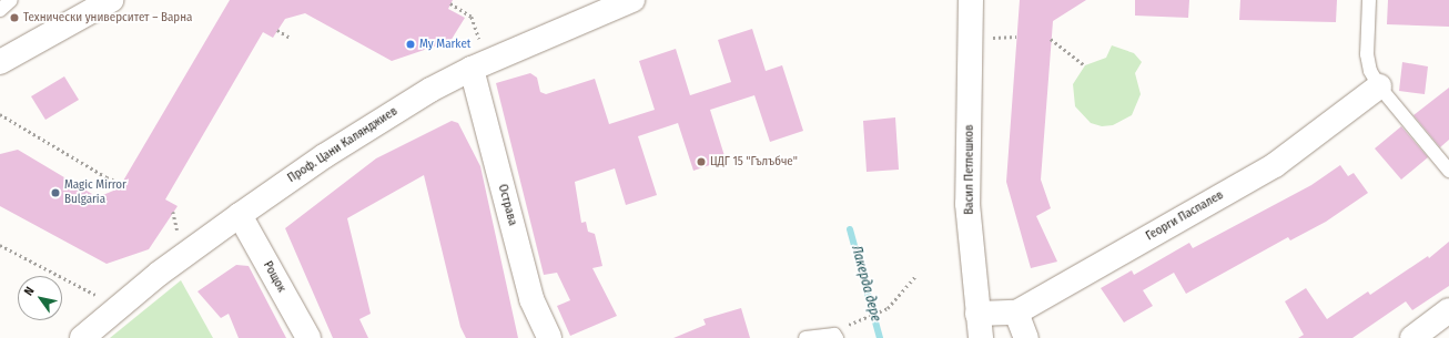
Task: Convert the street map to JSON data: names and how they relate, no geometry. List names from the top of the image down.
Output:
{
  "streets": {
    "street": [
      "Проф. Цани Калянджиев",
      "Васил Петлешков",
      "Острава",
      "Георги Паспалев",
      "Рощок"
    ]
  },
  "crossings": [
    ["Проф. Цани Калянджиев", "Острава"],
    ["Проф. Цани Калянджиев", "Рощок"],
    ["Васил Петлешков", "Георги Паспалев"]
  ],
  "water": ["Лакерда дере"],
  "places": [
    "Технически университет – Варна",
    "My Market",
    "ЦДГ 15 \"Гълъбче\"",
    "Magic Mirror Bulgaria"
  ],
  "north": "top left"
}
